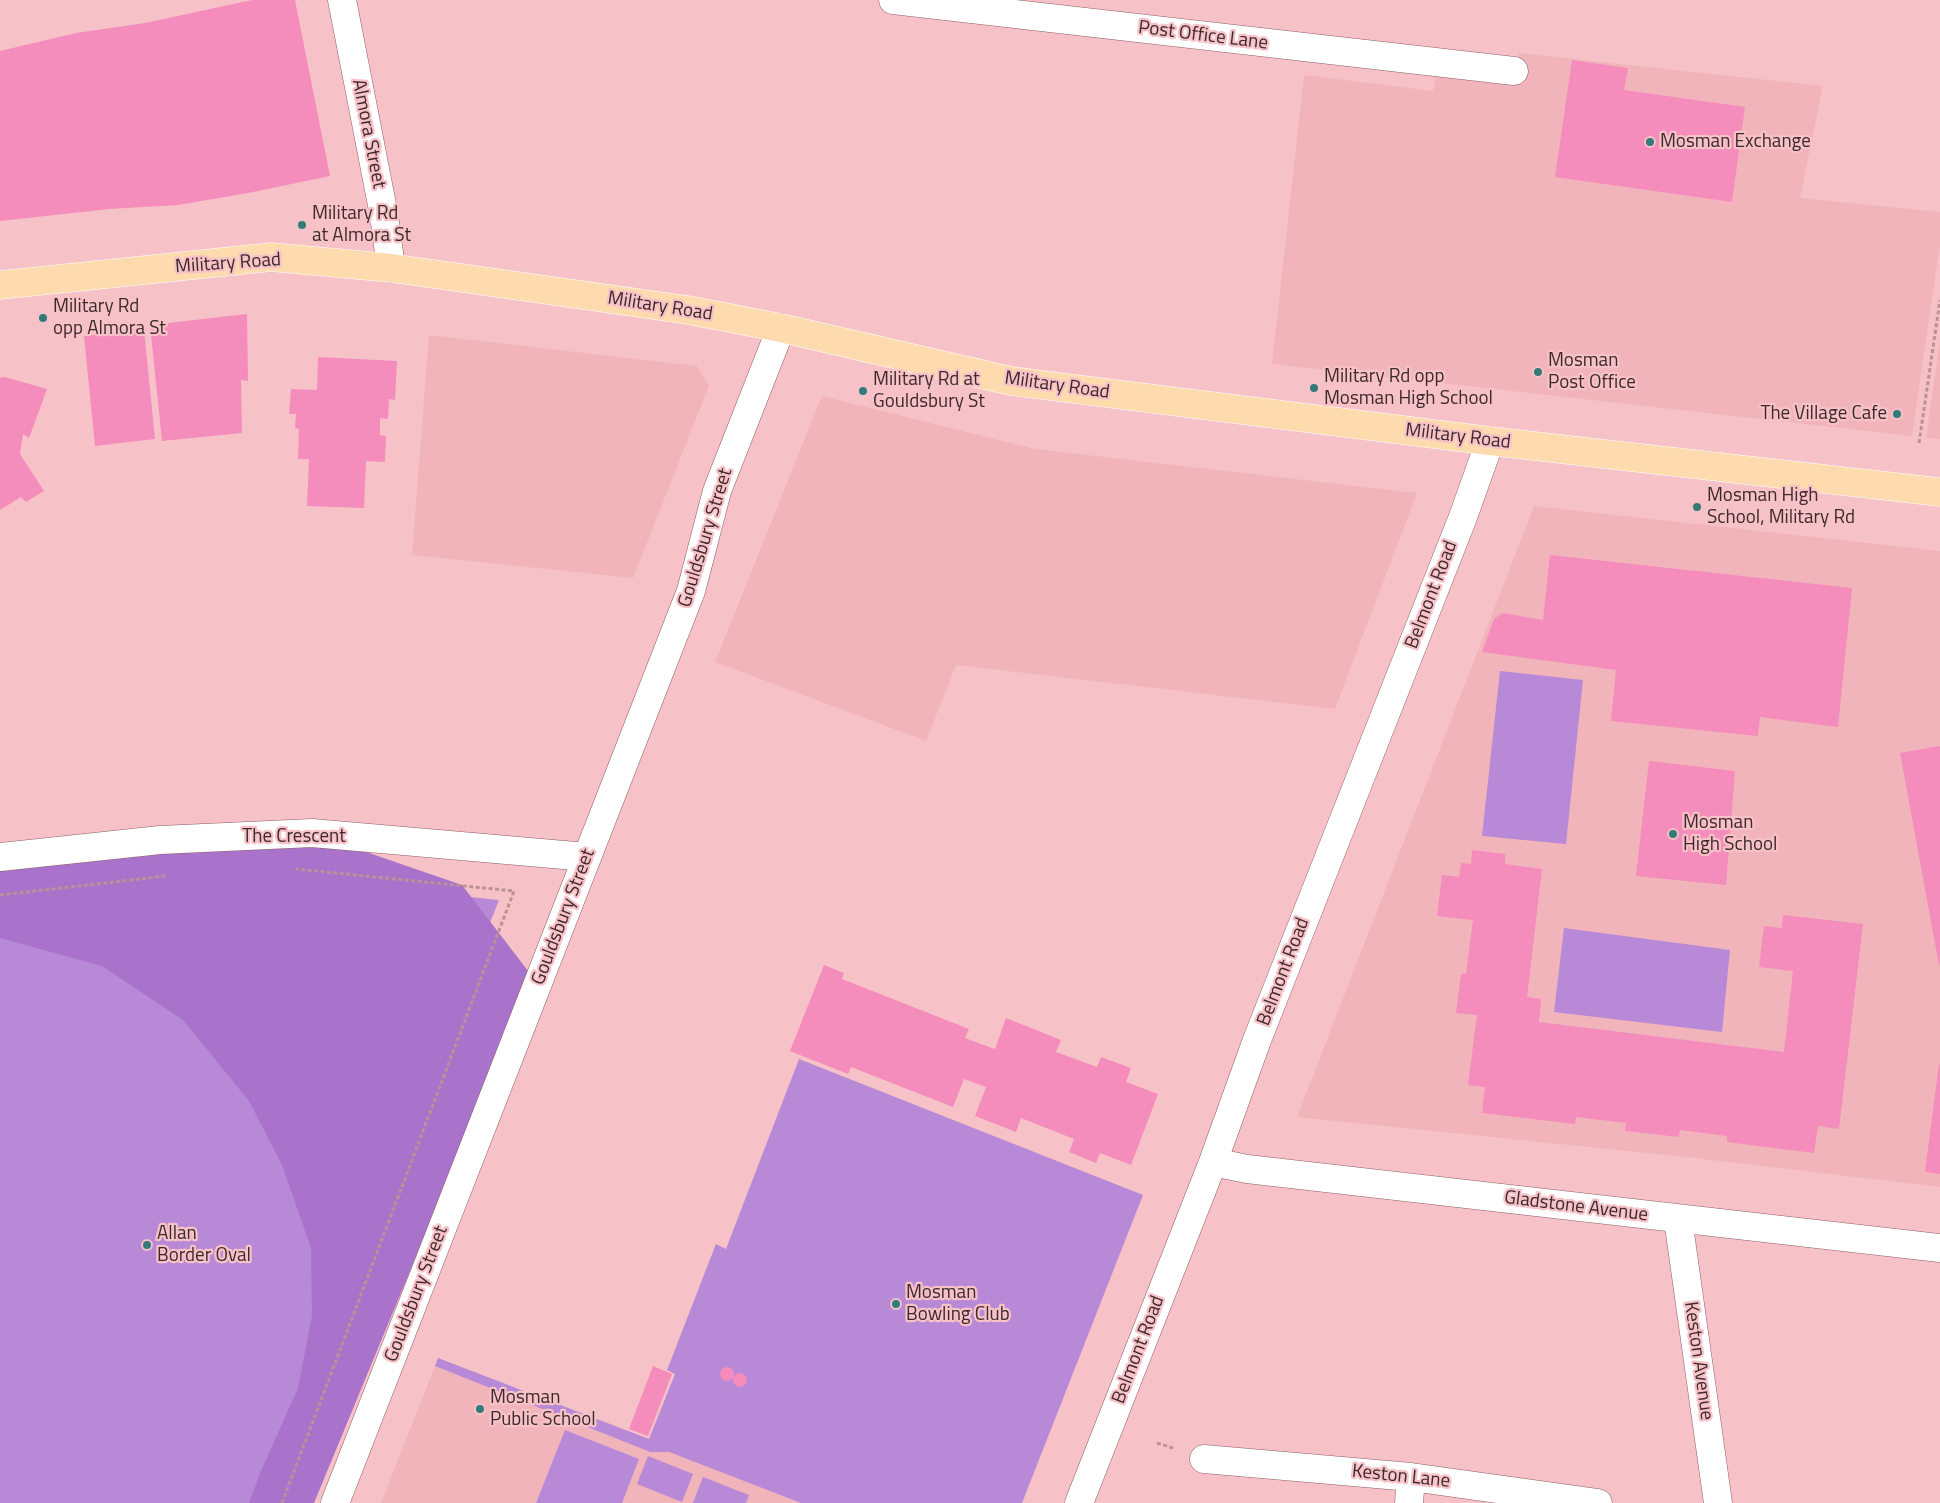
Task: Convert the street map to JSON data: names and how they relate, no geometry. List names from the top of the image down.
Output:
{
  "streets": {
    "main road": ["Military Road"],
    "street": [
      "Post Office Lane",
      "Almora Street",
      "Gouldsbury Street",
      "Belmont Road",
      "The Crescent",
      "Gladstone Avenue",
      "Keston Avenue",
      "Keston Lane"
    ]
  },
  "crossings": [
    ["Almora Street", "Military Road"],
    ["Military Road", "Gouldsbury Street"],
    ["Military Road", "Belmont Road"],
    ["Gouldsbury Street", "The Crescent"],
    ["Belmont Road", "Gladstone Avenue"],
    ["Gladstone Avenue", "Keston Avenue"]
  ],
  "places": [
    "Mosman Exchange",
    "Military Rd at Almora St",
    "Military Rd opp Almora St",
    "Mosman Post Office",
    "Military Rd opp Mosman High School",
    "Military Rd at Gouldsbury St",
    "The Village Cafe",
    "Mosman High School, Military Rd",
    "Mosman High School",
    "Allan Border Oval",
    "Mosman Bowling Club",
    "Mosman Public School"
  ]
}
